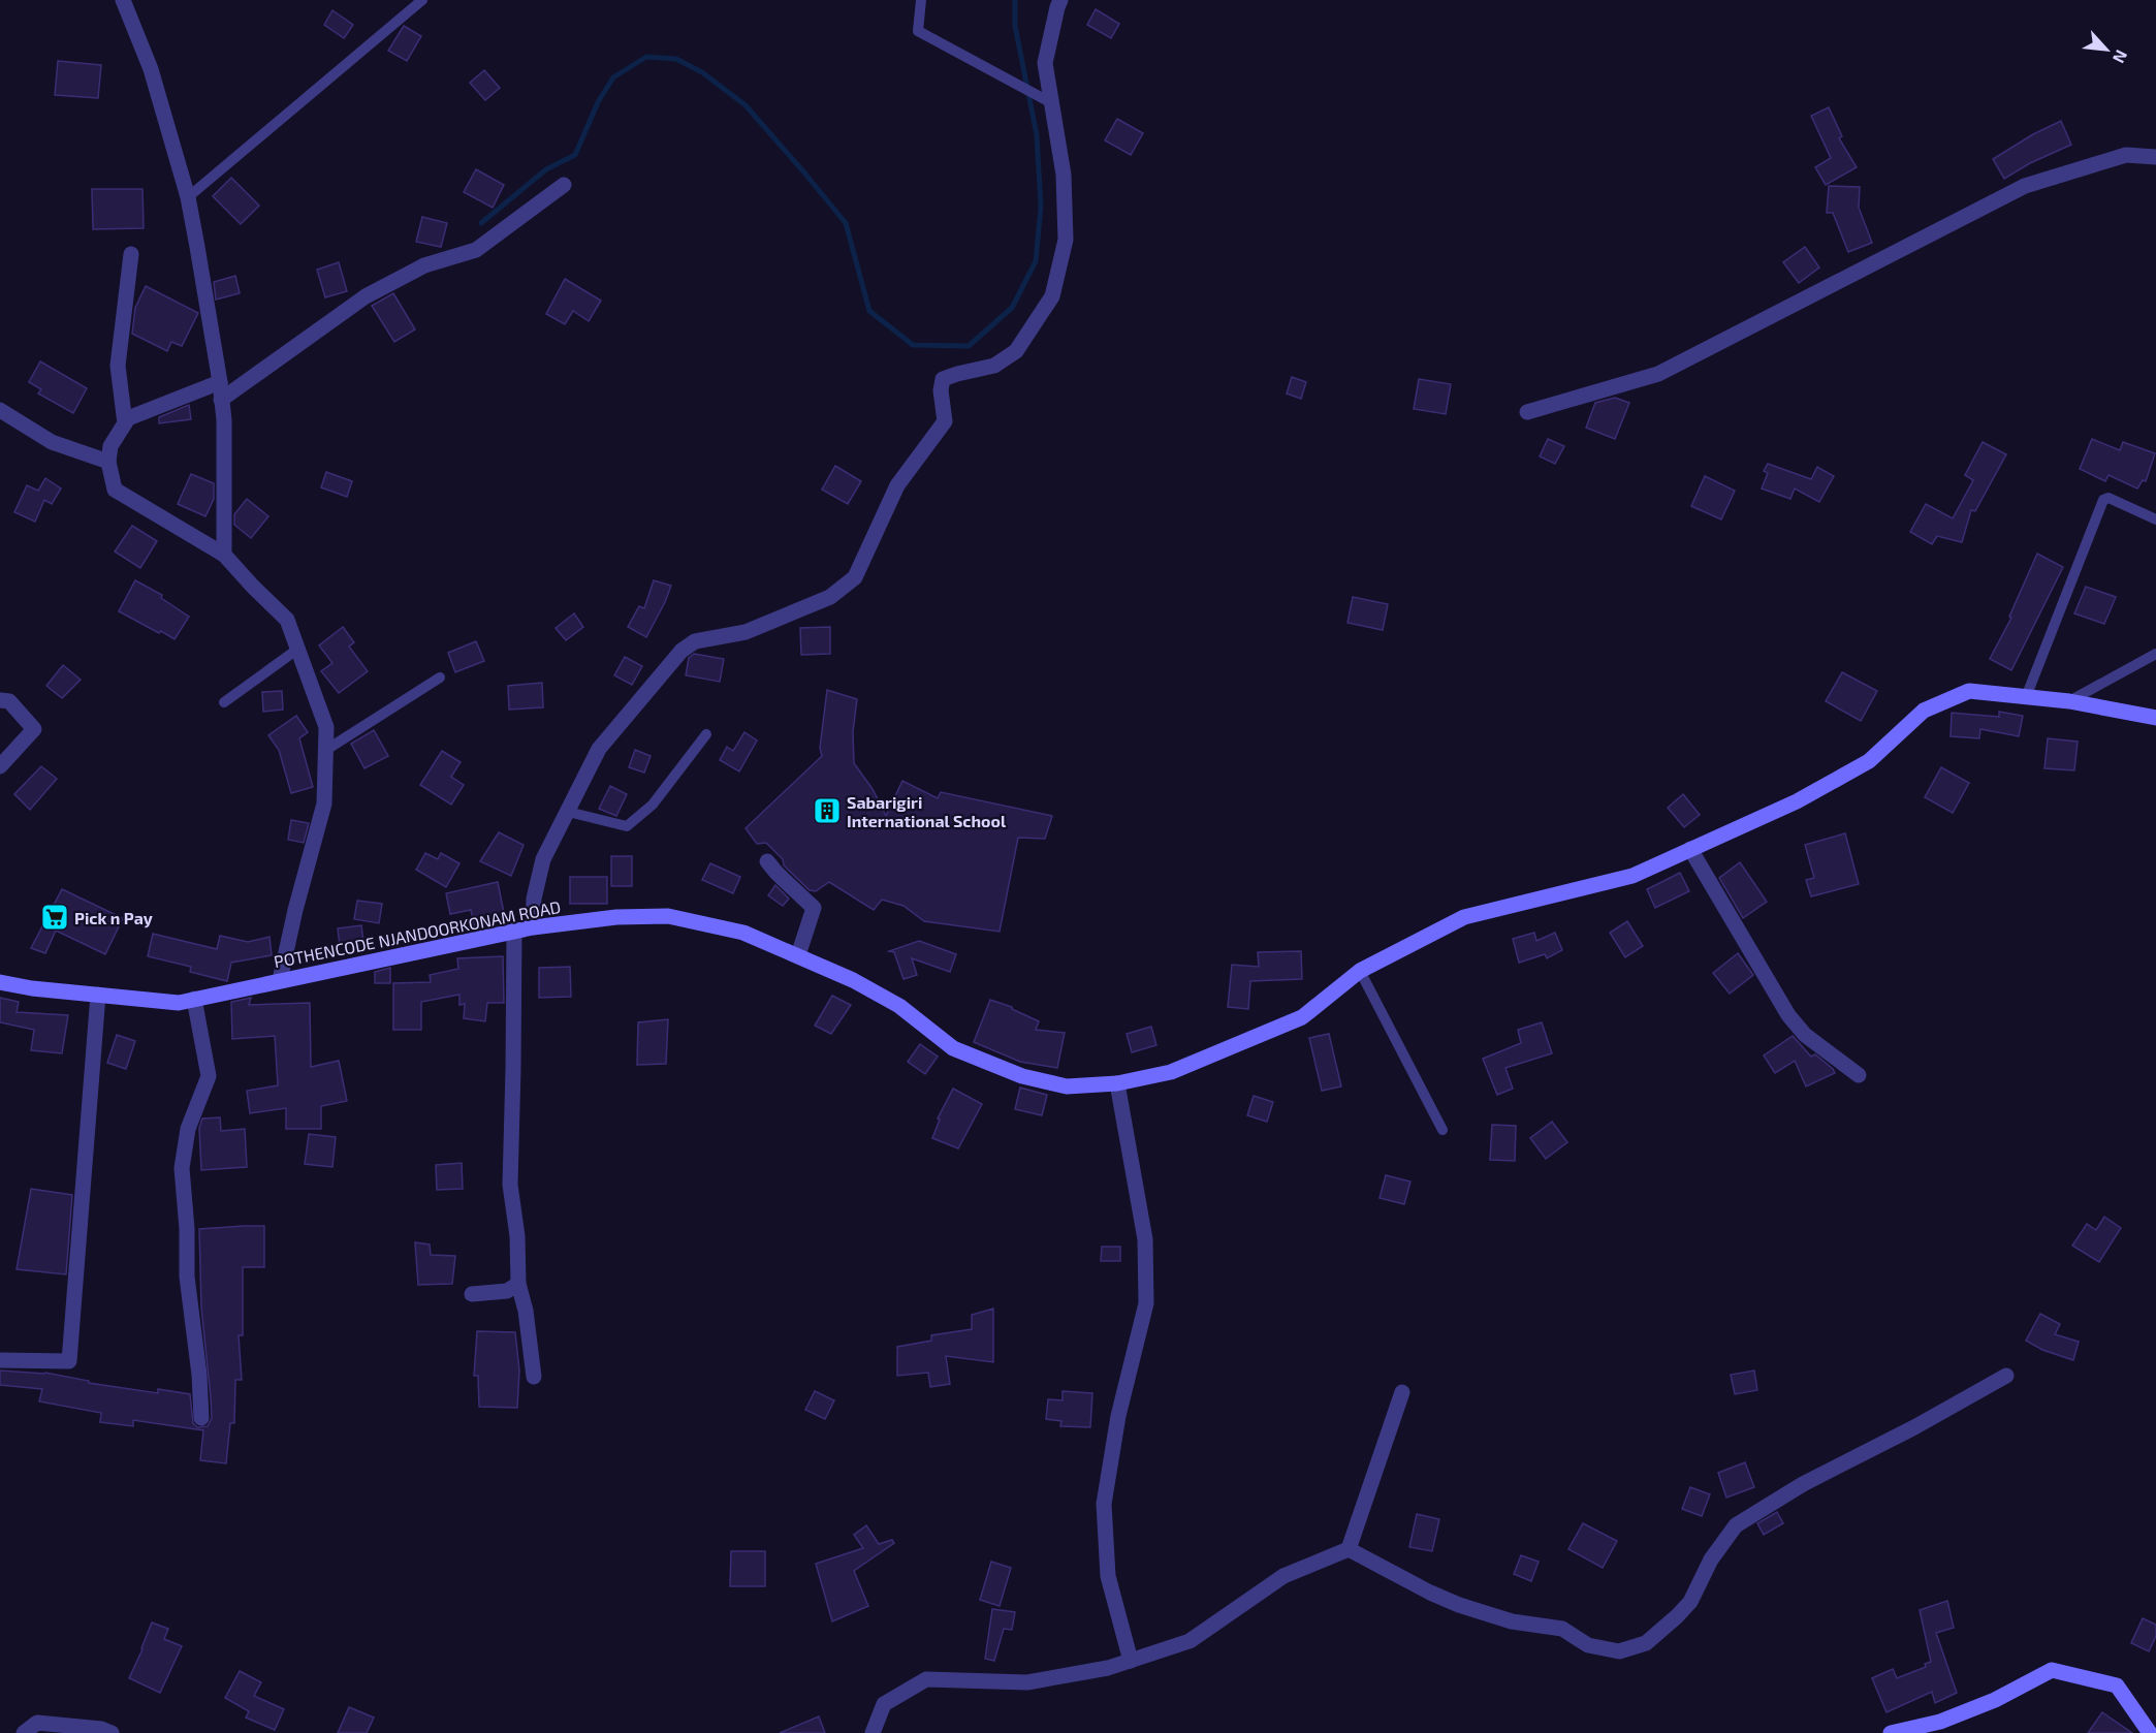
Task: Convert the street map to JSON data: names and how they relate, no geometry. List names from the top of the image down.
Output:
{
  "streets": {
    "main road": ["POTHENCODE NJANDOORKONAM ROAD"]
  },
  "places": {
    "building": ["Sabarigiri International School"],
    "supermarket": ["Pick n Pay"]
  },
  "north": "bottom right"
}
